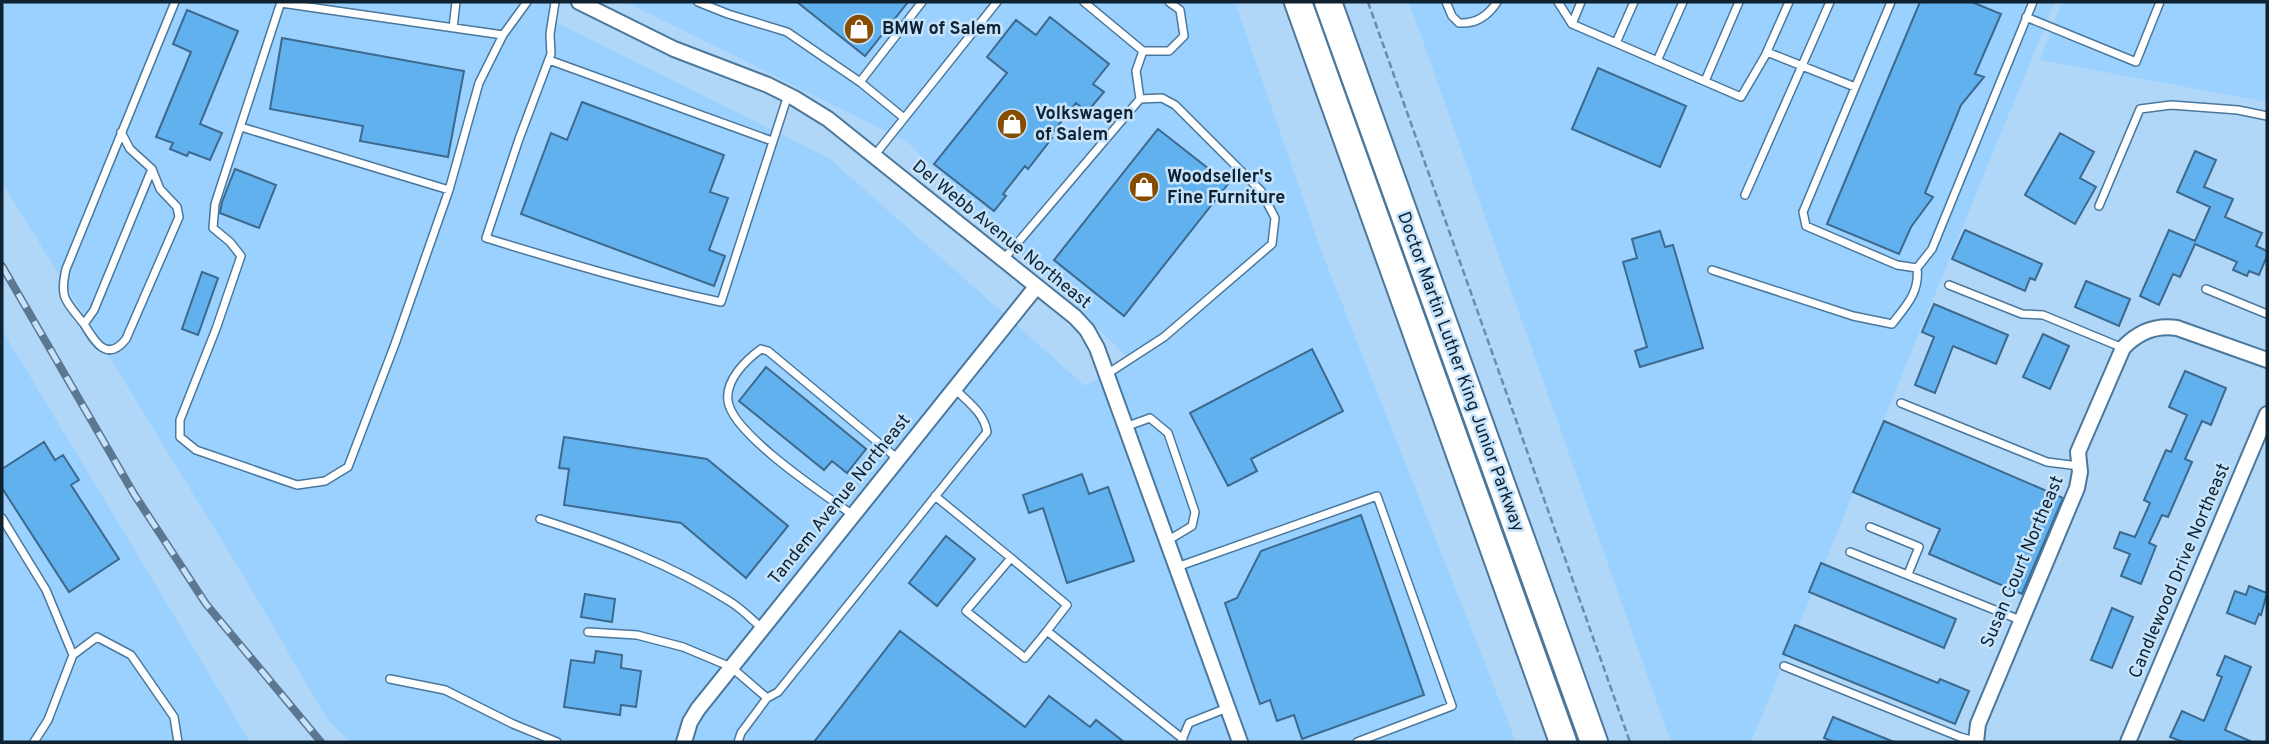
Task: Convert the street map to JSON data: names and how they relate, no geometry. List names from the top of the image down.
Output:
{
  "streets": {
    "highway": ["Doctor Martin Luther King Junior Parkway"],
    "street": [
      "Del Webb Avenue Northeast",
      "Tandem Avenue Northeast",
      "Susan Court Northeast",
      "Candlewood Drive Northeast"
    ]
  },
  "crossings": [
    ["Del Webb Avenue Northeast", "Tandem Avenue Northeast"]
  ],
  "places": {
    "shop": ["BMW of Salem", "Volkswagen of Salem", "Woodseller's Fine Furniture"]
  }
}
